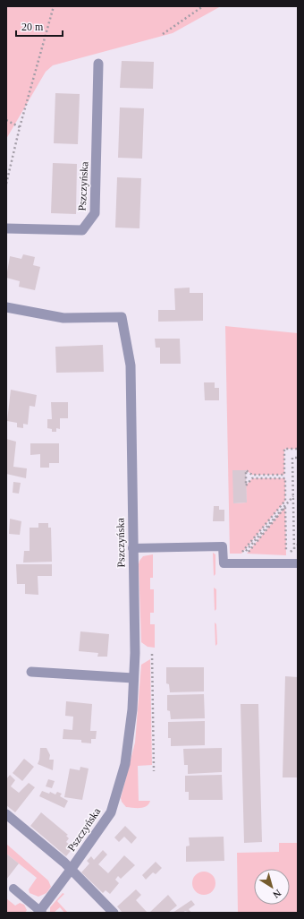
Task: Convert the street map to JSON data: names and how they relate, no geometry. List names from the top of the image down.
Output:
{
  "streets": {
    "street": ["Pszczyńska"]
  },
  "scale_bar": "20 m",
  "north": "bottom right"
}
